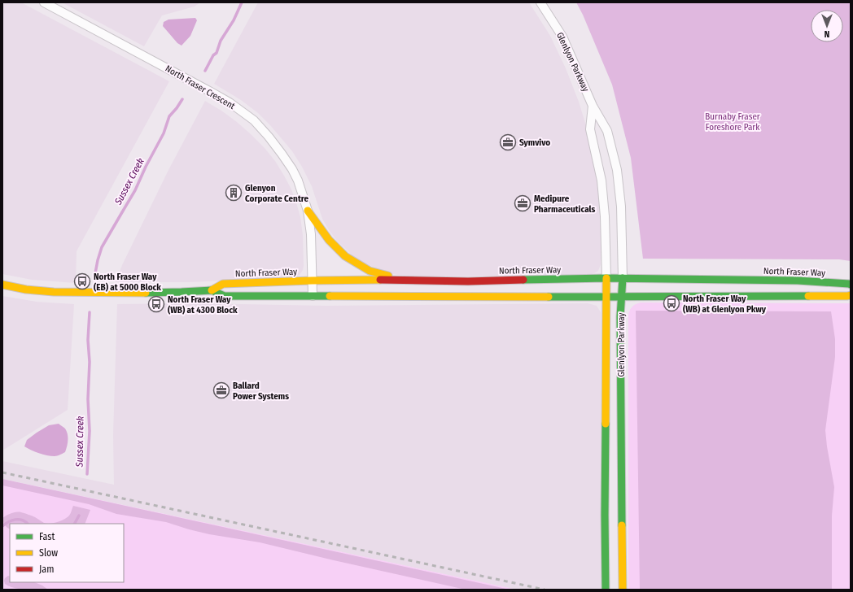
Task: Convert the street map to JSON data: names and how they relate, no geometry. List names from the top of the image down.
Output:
{
  "streets": {
    "street": ["Glenlyon Parkway", "North Fraser Crescent", "North Fraser Way"]
  },
  "crossings": [
    ["Glenlyon Parkway", "North Fraser Way"],
    ["North Fraser Crescent", "North Fraser Way"]
  ],
  "water": ["Sussex Creek"],
  "parks": ["Burnaby Fraser Foreshore Park"],
  "places": {
    "office": ["Symvivo", "Medipure Pharmaceuticals", "Ballard Power Systems"],
    "building": ["Glenyon Corporate Centre"],
    "bus stop": ["North Fraser Way (EB) at 5000 Block", "North Fraser Way (WB) at Glenlyon Pkwy", "North Fraser Way (WB) at 4300 Block"]
  },
  "legend": ["Fast", "Slow", "Jam"],
  "north": "bottom"
}
